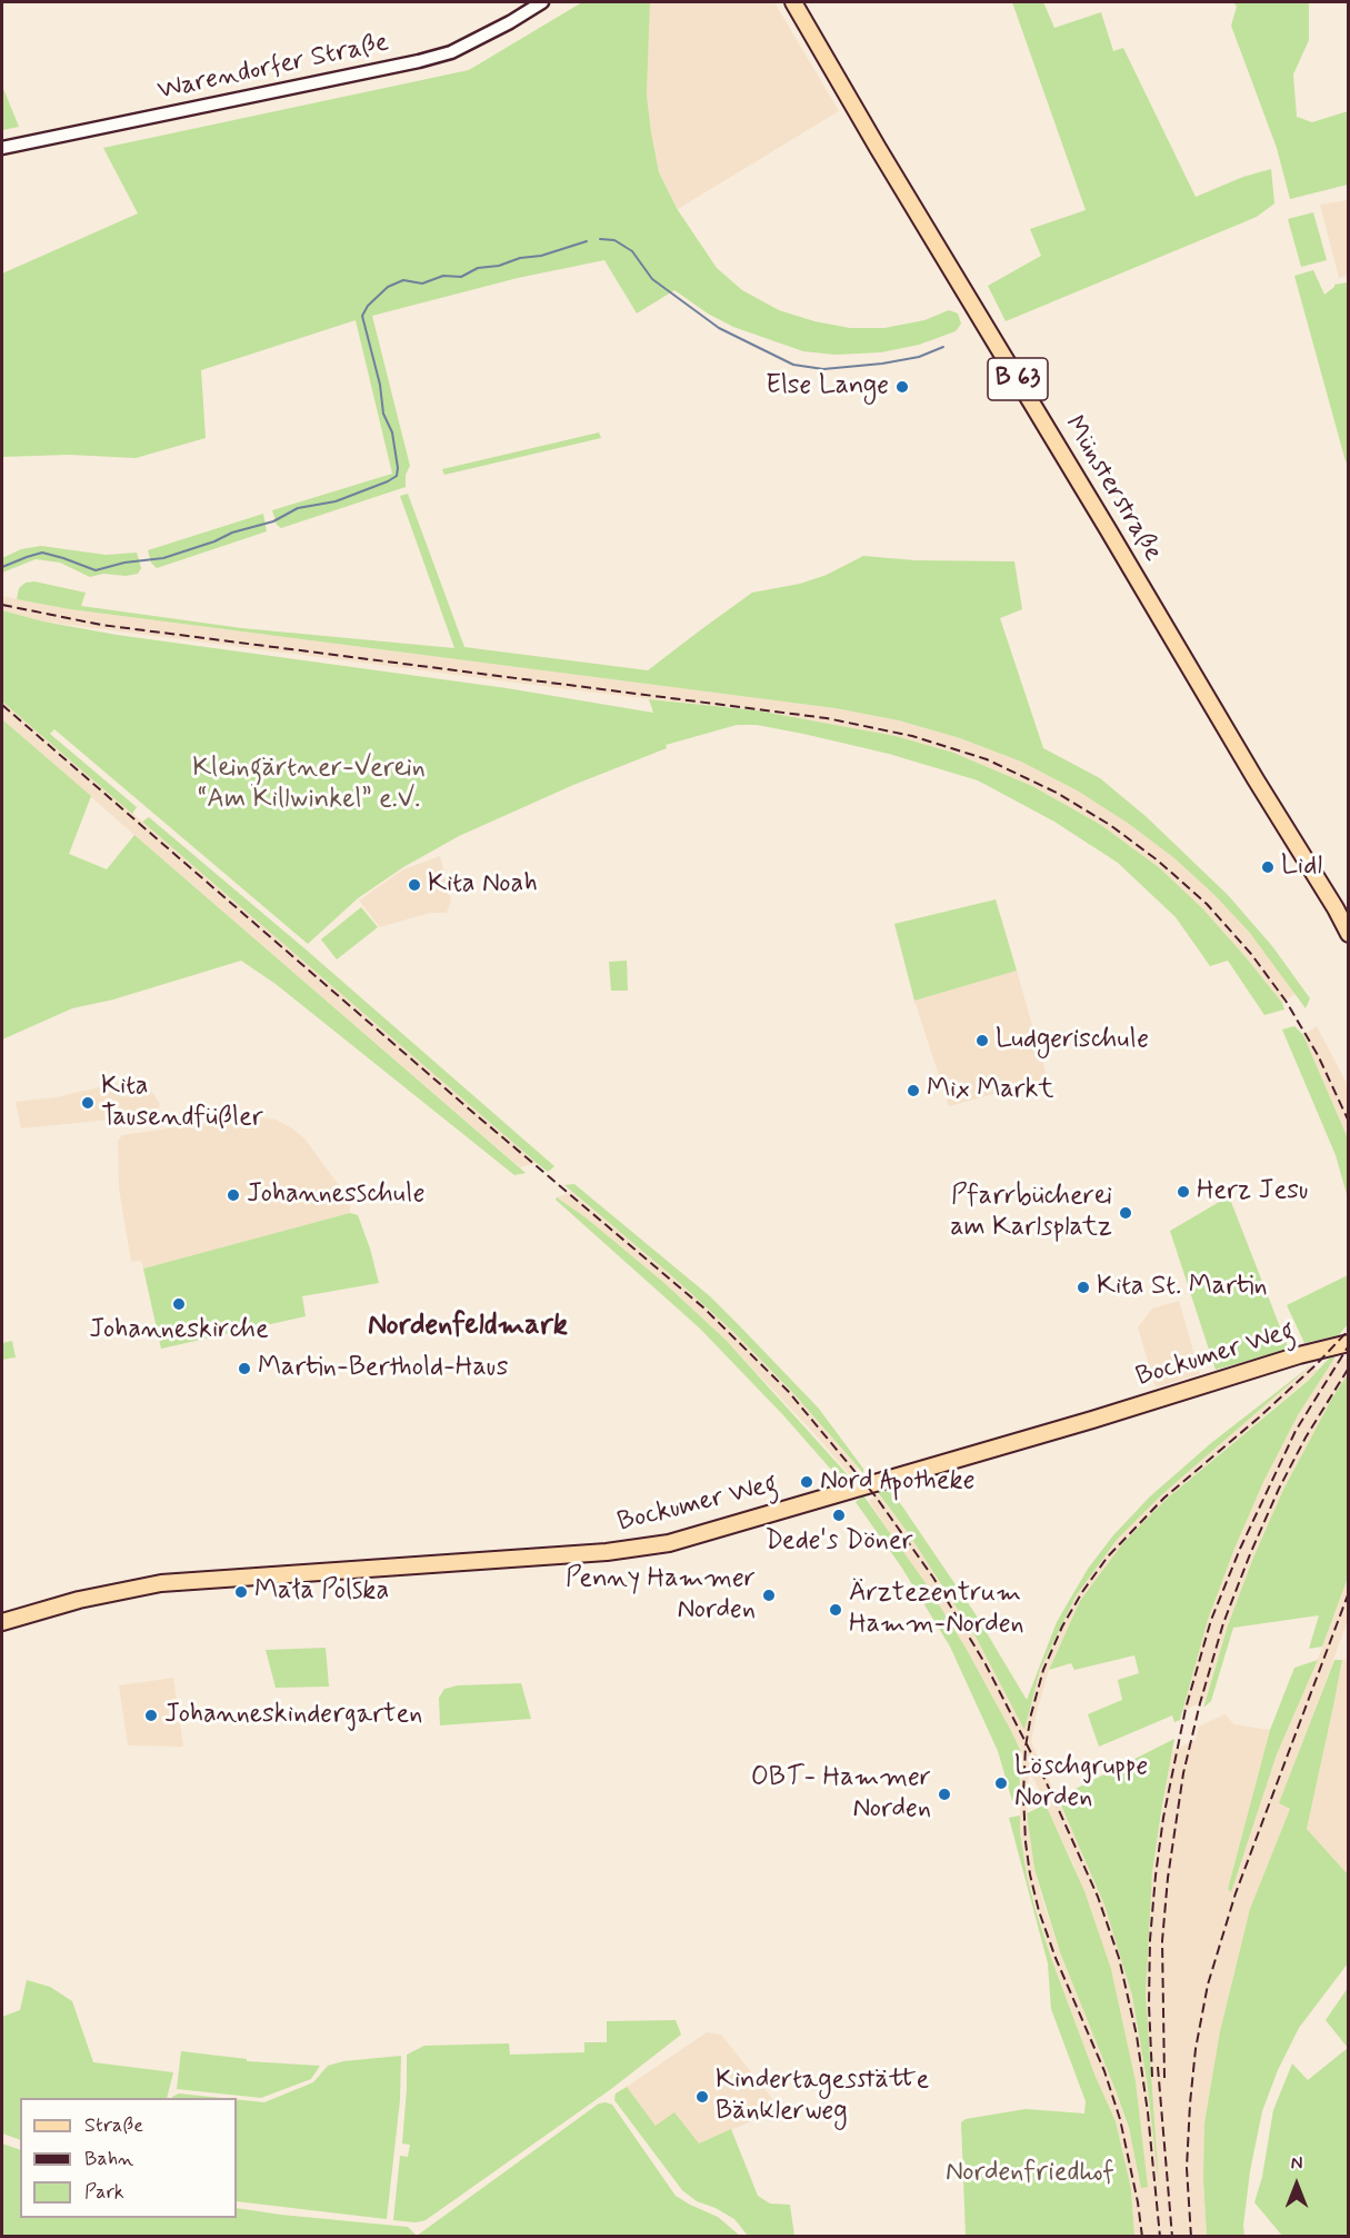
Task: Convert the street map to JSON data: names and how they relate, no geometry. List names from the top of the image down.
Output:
{
  "streets": {
    "main road": ["B 63", "Münsterstraße", "Bockumer Weg"],
    "street": ["Warendorfer Straße"]
  },
  "districts": ["Nordenfeldmark"],
  "parks": ["Kleingärtner-Verein “Am Killwinkel” e.V.", "Nordenfriedhof"],
  "places": [
    "Else Lange",
    "Lidl",
    "Kita Noah",
    "Ludgerischule",
    "Mix Markt",
    "Kita Tausendfüßler",
    "Herz Jesu",
    "Johannesschule",
    "Pfarrbücherei am Karlsplatz",
    "Kita St. Martin",
    "Johanneskirche",
    "Martin-Berthold-Haus",
    "Nord Apotheke",
    "Dede's Döner",
    "Mała Polska",
    "Penny Hammer Norden",
    "Ärztezentrum Hamm-Norden",
    "Johanneskindergarten",
    "Löschgruppe Norden",
    "OBT- Hammer Norden",
    "Kindertagesstätte Bänklerweg"
  ],
  "legend": ["Straße", "Bahn", "Park"],
  "north": "top"
}
